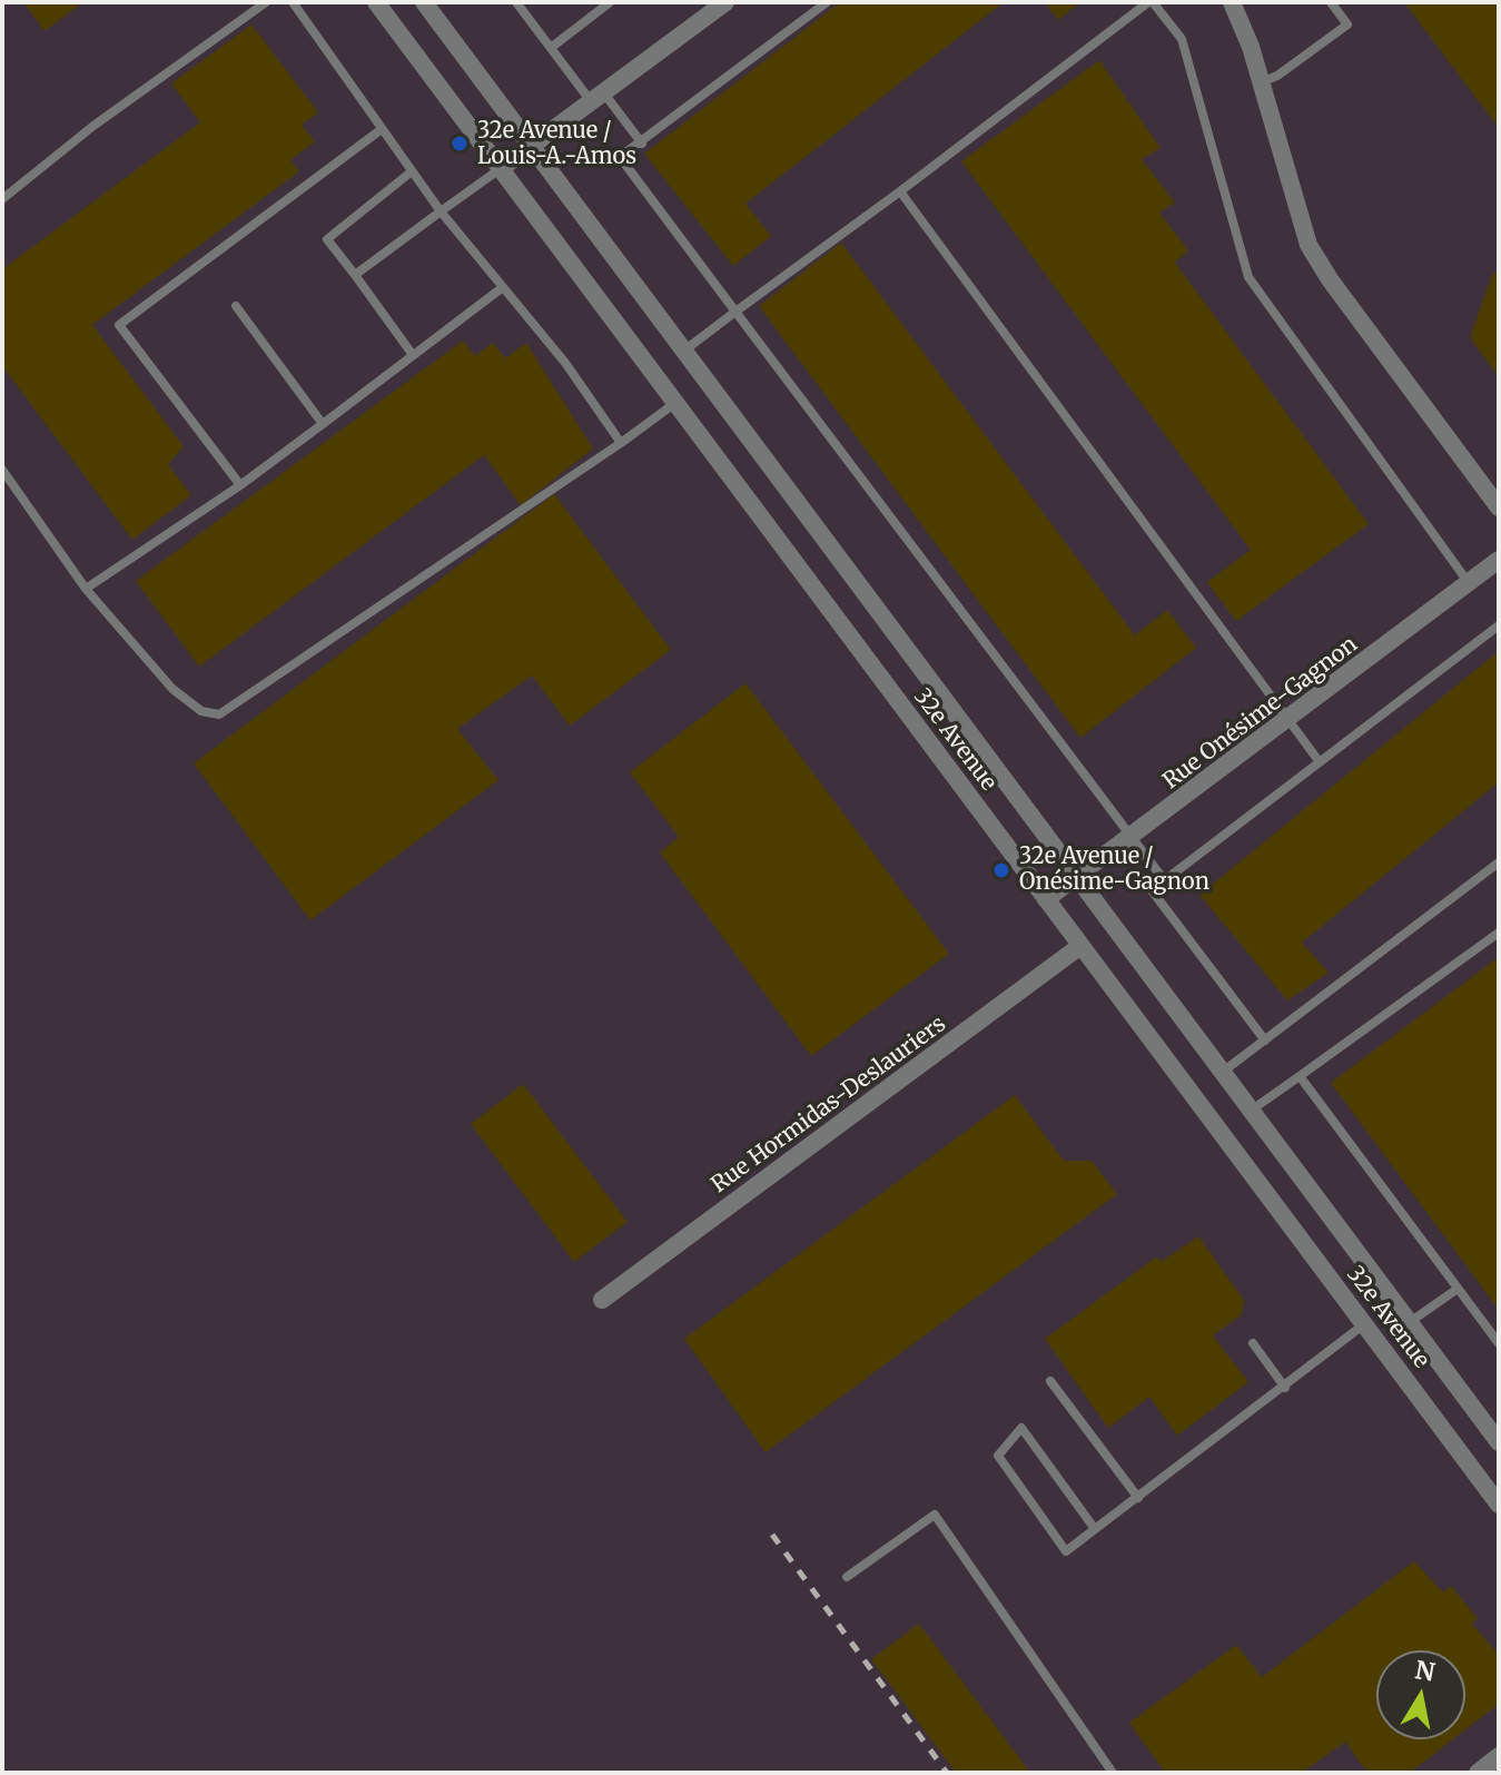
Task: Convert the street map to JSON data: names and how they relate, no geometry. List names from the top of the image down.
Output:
{
  "streets": {
    "street": ["Rue Onésime-Gagnon", "32e Avenue", "Rue Hormidas-Deslauriers"]
  },
  "crossings": [
    ["Rue Onésime-Gagnon", "32e Avenue"],
    ["32e Avenue", "Rue Hormidas-Deslauriers"]
  ],
  "places": ["32e Avenue / Louis-A.-Amos", "32e Avenue / Onésime-Gagnon"],
  "north": "top"
}
